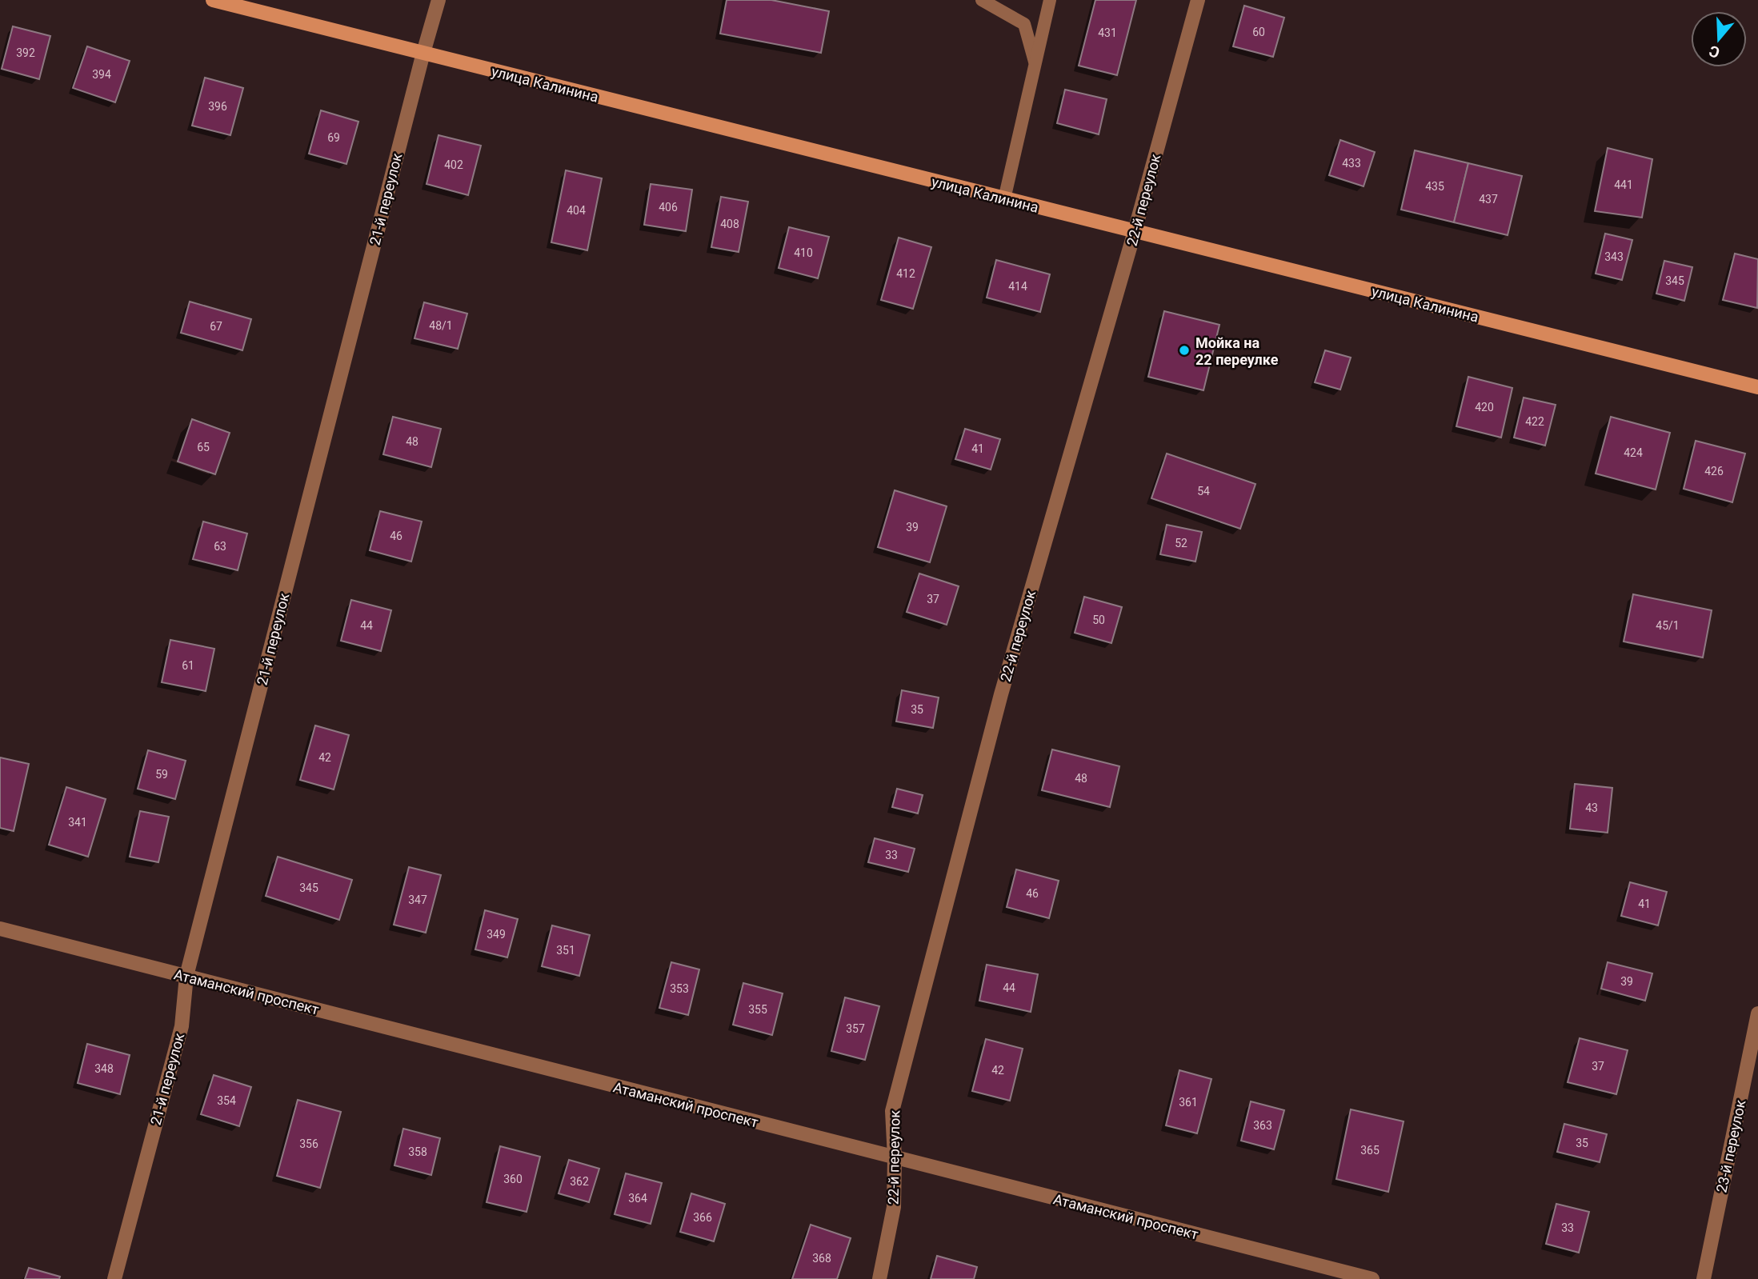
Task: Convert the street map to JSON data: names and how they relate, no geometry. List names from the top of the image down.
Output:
{
  "streets": {
    "main road": ["улица Калинина"],
    "street": [
      "21-й переулок",
      "22-й переулок",
      "Атаманский проспект",
      "23-й переулок"
    ]
  },
  "crossings": [
    ["улица Калинина", "21-й переулок"],
    ["улица Калинина", "22-й переулок"],
    ["21-й переулок", "Атаманский проспект"],
    ["22-й переулок", "Атаманский проспект"]
  ],
  "places": ["Мойка на 22 переулке"],
  "house_numbers": [
    "60",
    "431",
    "392",
    "394",
    "396",
    "69",
    "433",
    "402",
    "441",
    "435",
    "437",
    "406",
    "404",
    "408",
    "410",
    "343",
    "412",
    "345",
    "414",
    "48/1",
    "67",
    "420",
    "422",
    "48",
    "65",
    "41",
    "424",
    "426",
    "54",
    "39",
    "46",
    "52",
    "63",
    "37",
    "50",
    "44",
    "45/1",
    "61",
    "35",
    "42",
    "59",
    "48",
    "43",
    "341",
    "33",
    "345",
    "46",
    "347",
    "41",
    "349",
    "351",
    "39",
    "44",
    "353",
    "355",
    "357",
    "37",
    "348",
    "42",
    "354",
    "361",
    "363",
    "35",
    "356",
    "365",
    "358",
    "360",
    "362",
    "364",
    "366",
    "33",
    "368"
  ],
  "north": "bottom"
}
